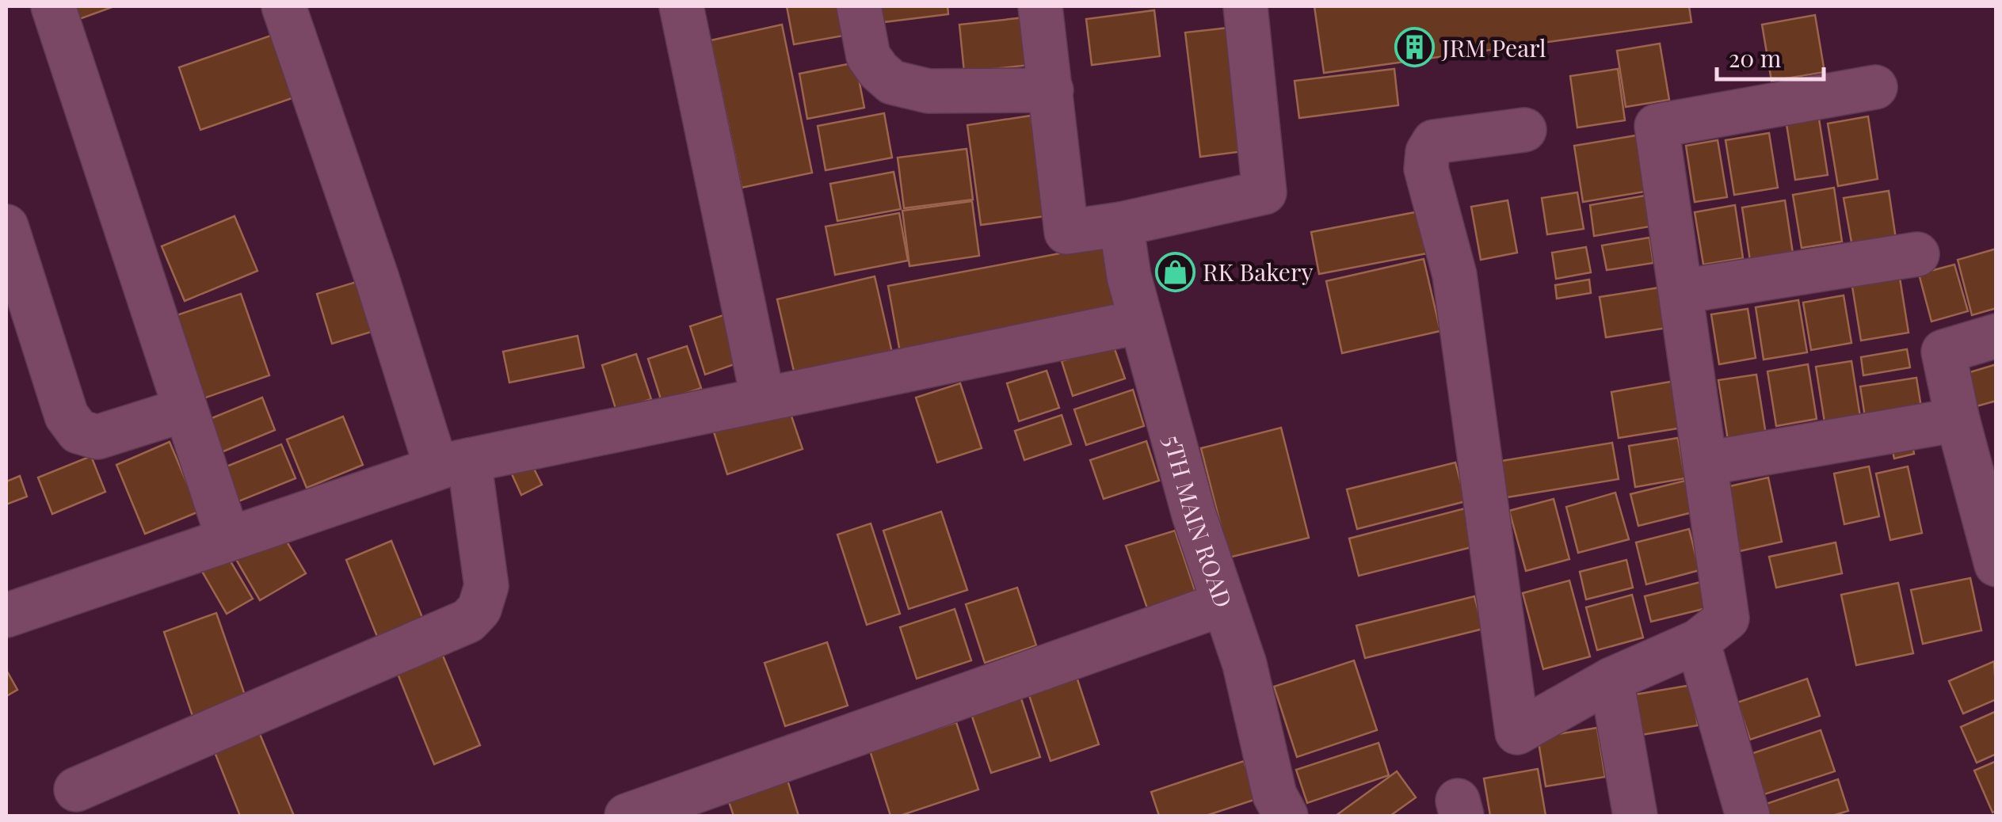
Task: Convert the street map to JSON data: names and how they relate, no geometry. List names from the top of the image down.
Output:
{
  "streets": {
    "street": ["5TH MAIN ROAD"]
  },
  "places": {
    "building": ["JRM Pearl"],
    "shop": ["RK Bakery"]
  },
  "scale_bar": "20 m"
}
